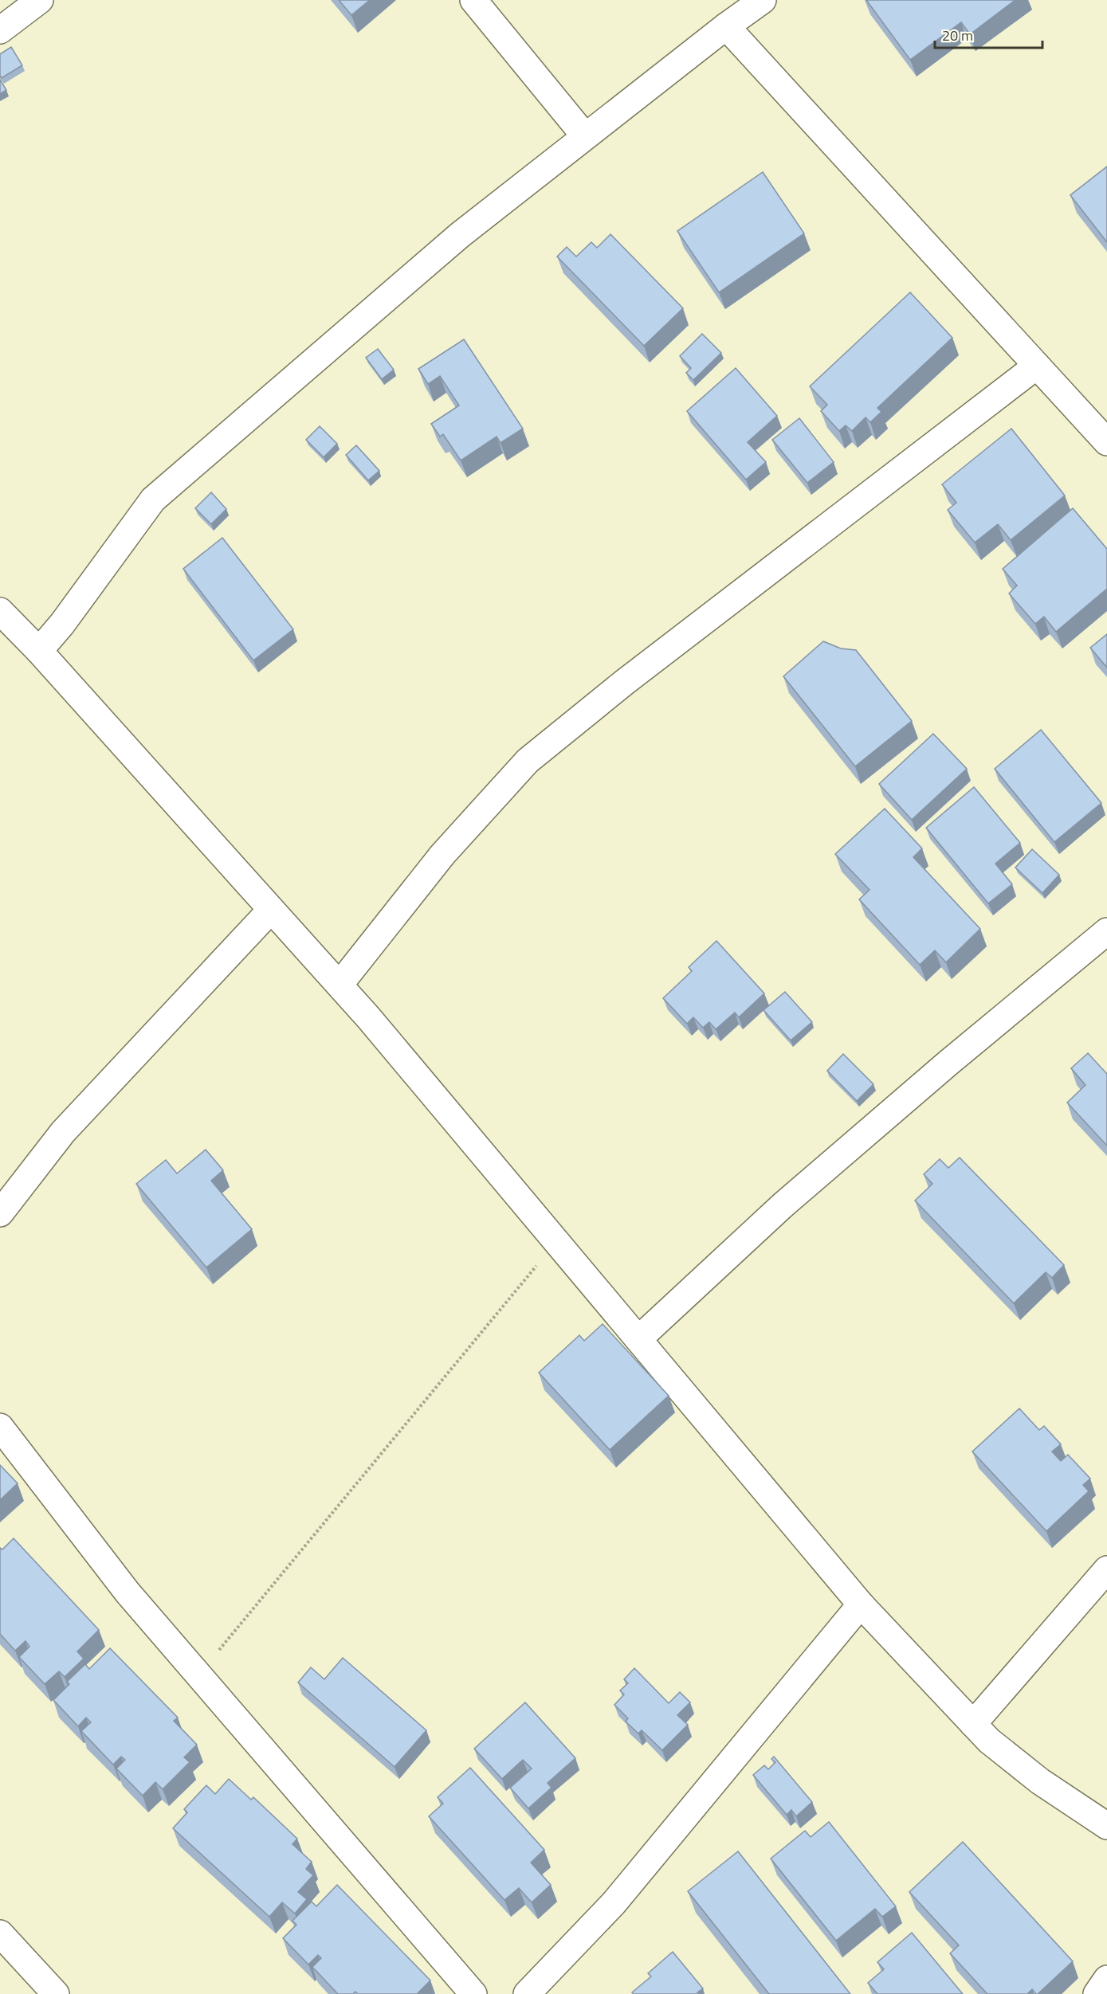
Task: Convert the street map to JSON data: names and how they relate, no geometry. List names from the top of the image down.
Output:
{
  "scale_bar": "20 m"
}
